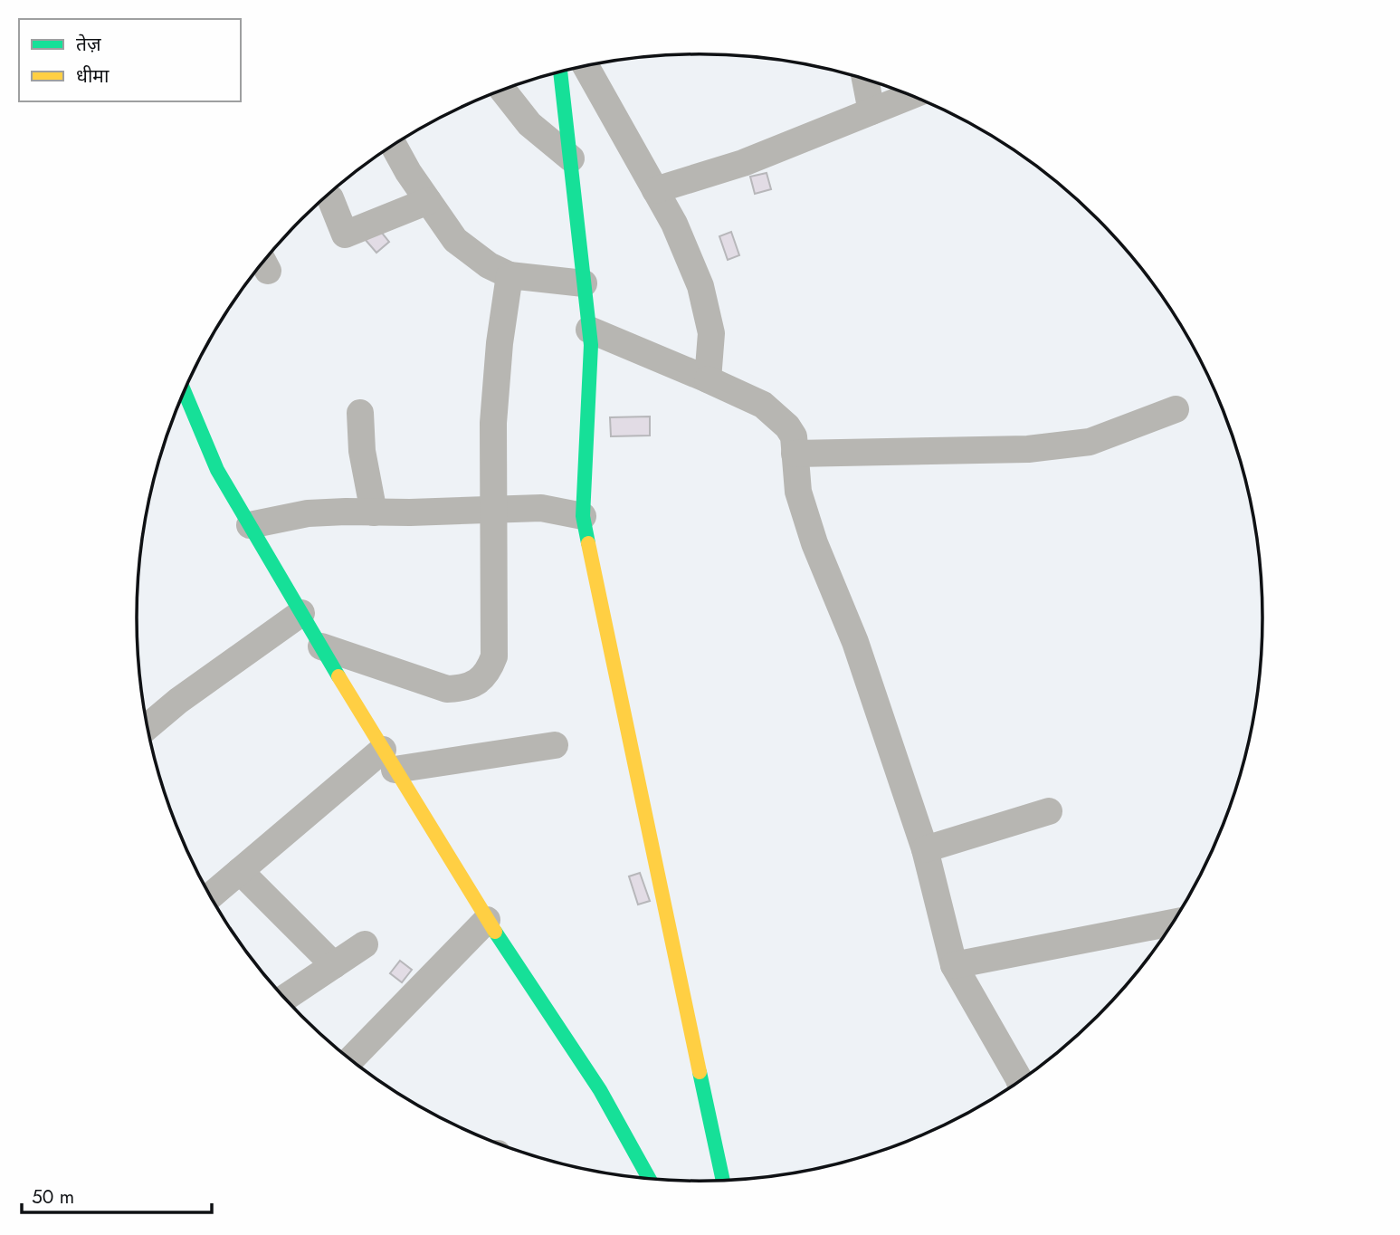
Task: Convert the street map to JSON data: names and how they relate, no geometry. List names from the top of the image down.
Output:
{
  "legend": ["तेज़", "धीमा"],
  "scale_bar": "50 m"
}
